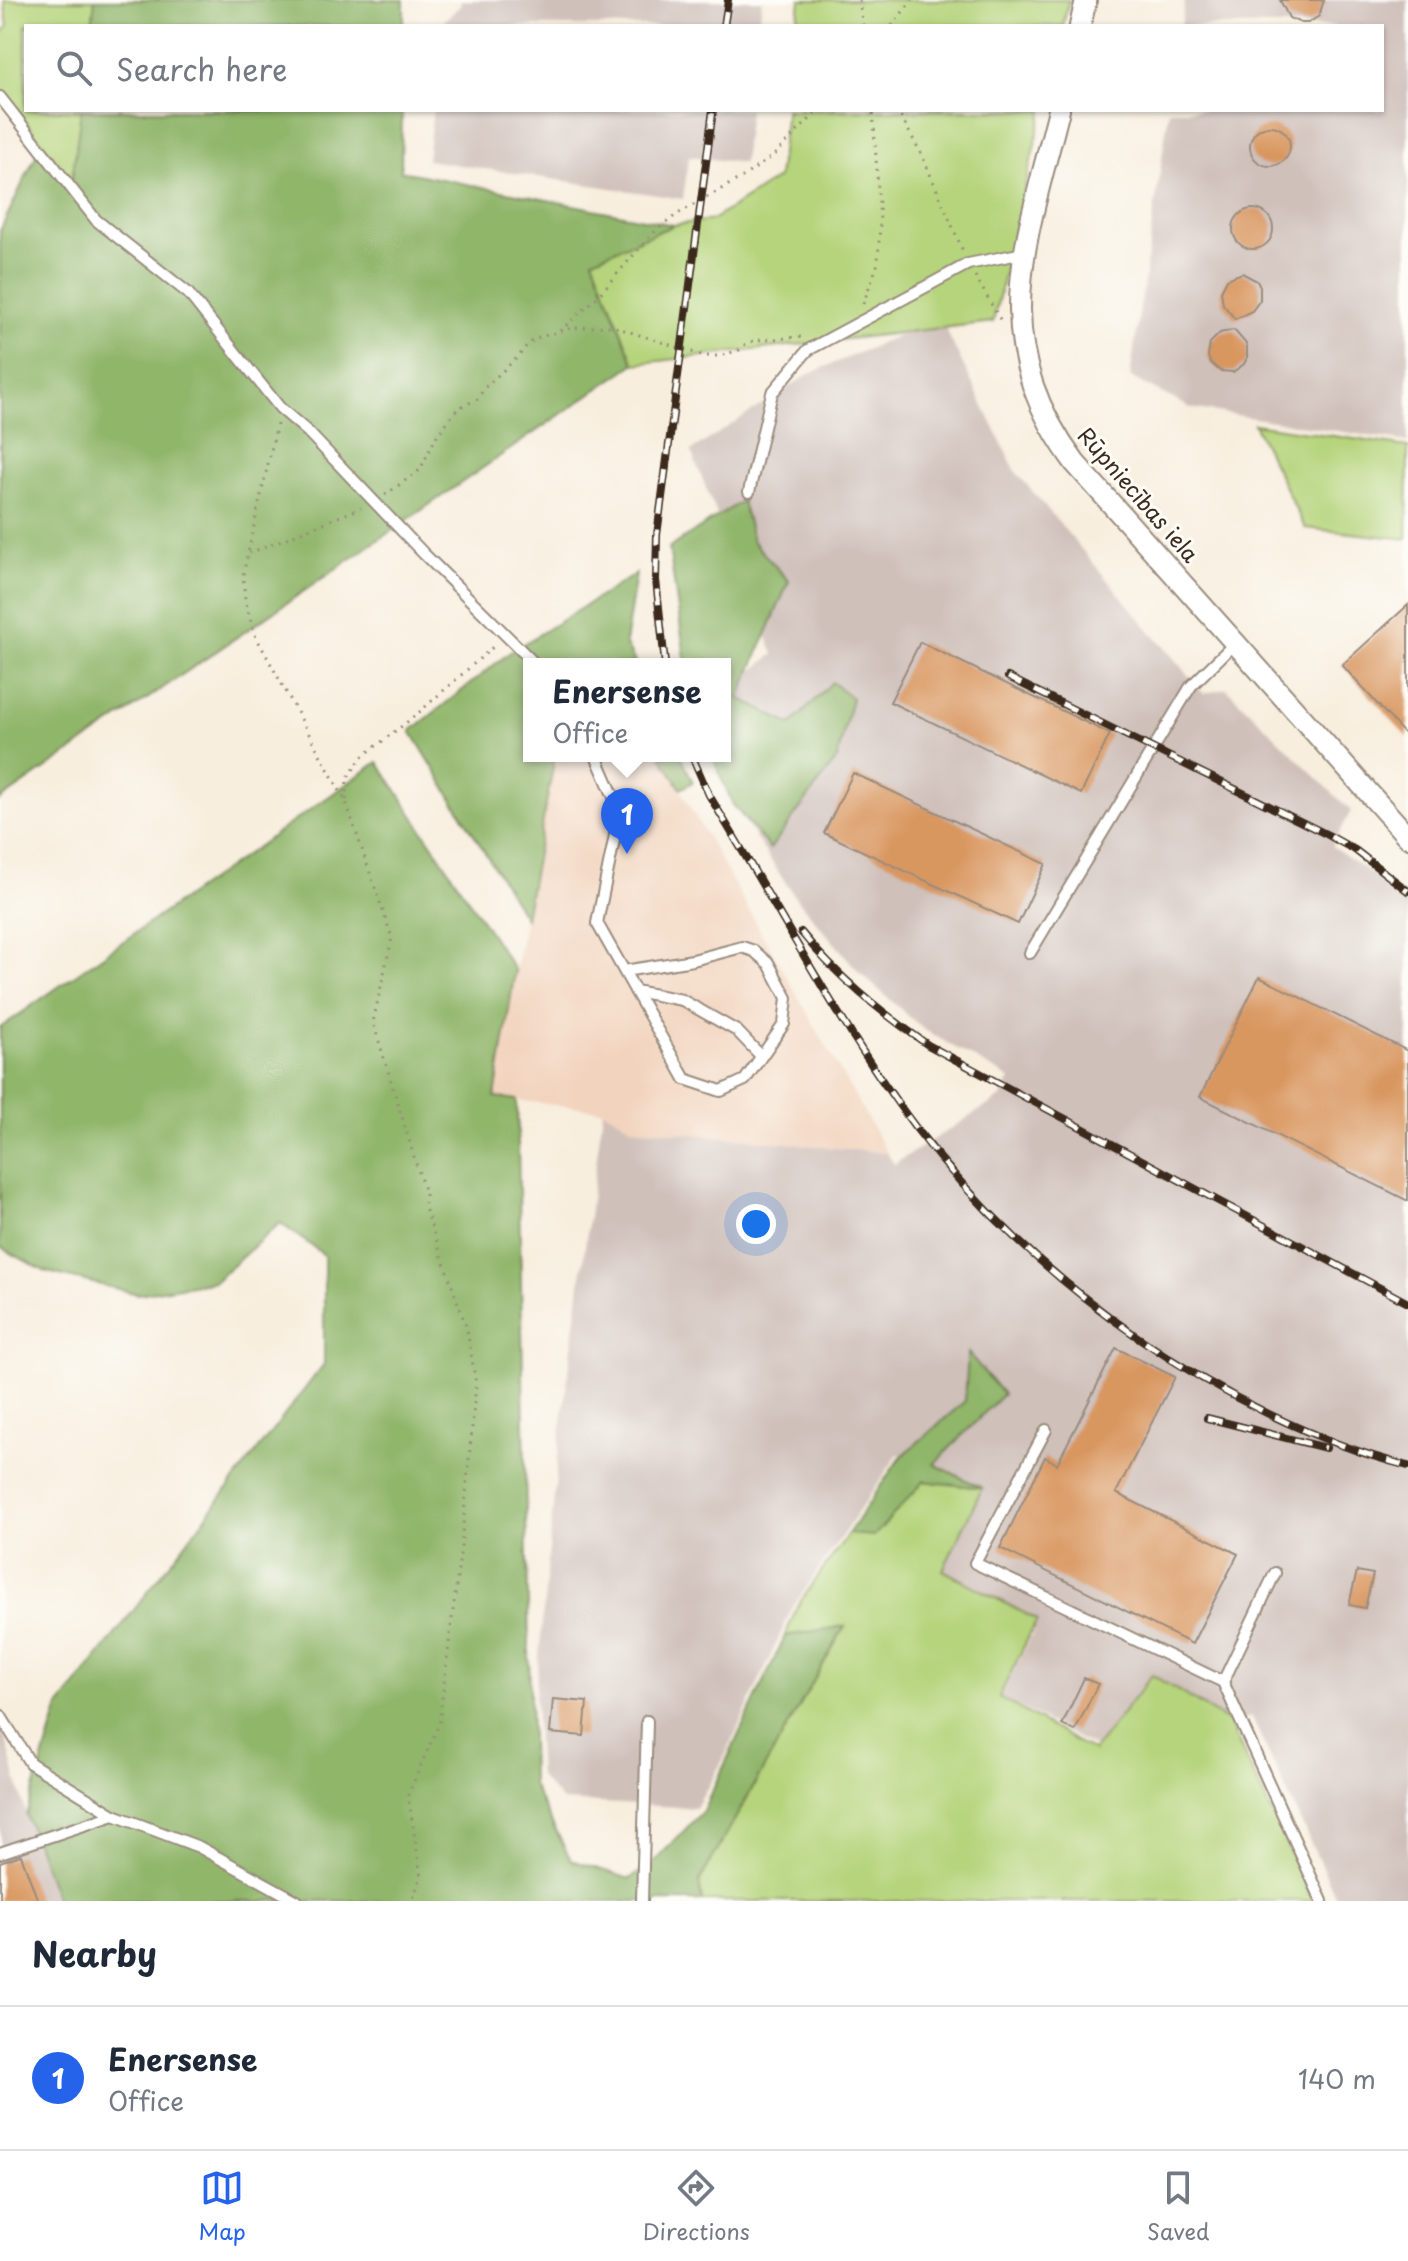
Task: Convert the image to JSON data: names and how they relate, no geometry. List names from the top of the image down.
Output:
{
  "streets": {
    "street": ["Rūpniecības iela"]
  },
  "page": {
    "search": "Search here",
    "popup": ["Enersense", "Office"],
    "pins": "1",
    "heading": "Nearby",
    "list": [
      {
        "mark": "1",
        "name": "Enersense",
        "note": "Office",
        "value": "140 m"
      }
    ],
    "nav": ["Map", "Directions", "Saved"]
  }
}
